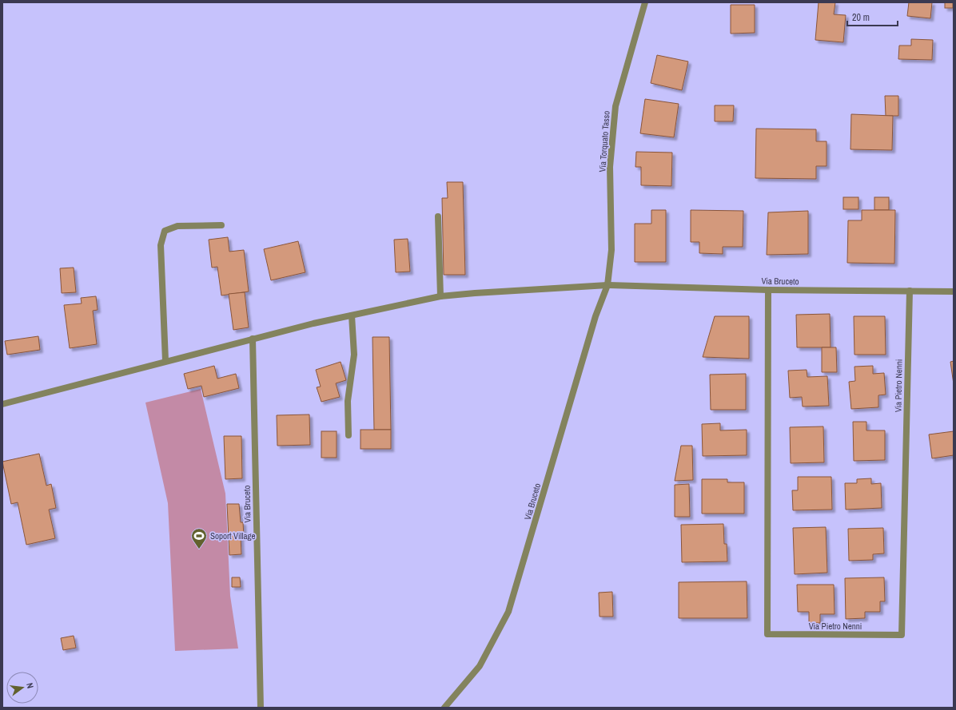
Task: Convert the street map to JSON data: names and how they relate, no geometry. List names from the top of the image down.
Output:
{
  "streets": {
    "street": ["Via Torquato Tasso", "Via Bruceto", "Via Pietro Nenni"]
  },
  "crossings": [
    ["Via Torquato Tasso", "Via Bruceto"],
    ["Via Bruceto", "Via Pietro Nenni"]
  ],
  "places": {
    "sports": ["Soport Village"]
  },
  "scale_bar": "20 m",
  "north": "right"
}
